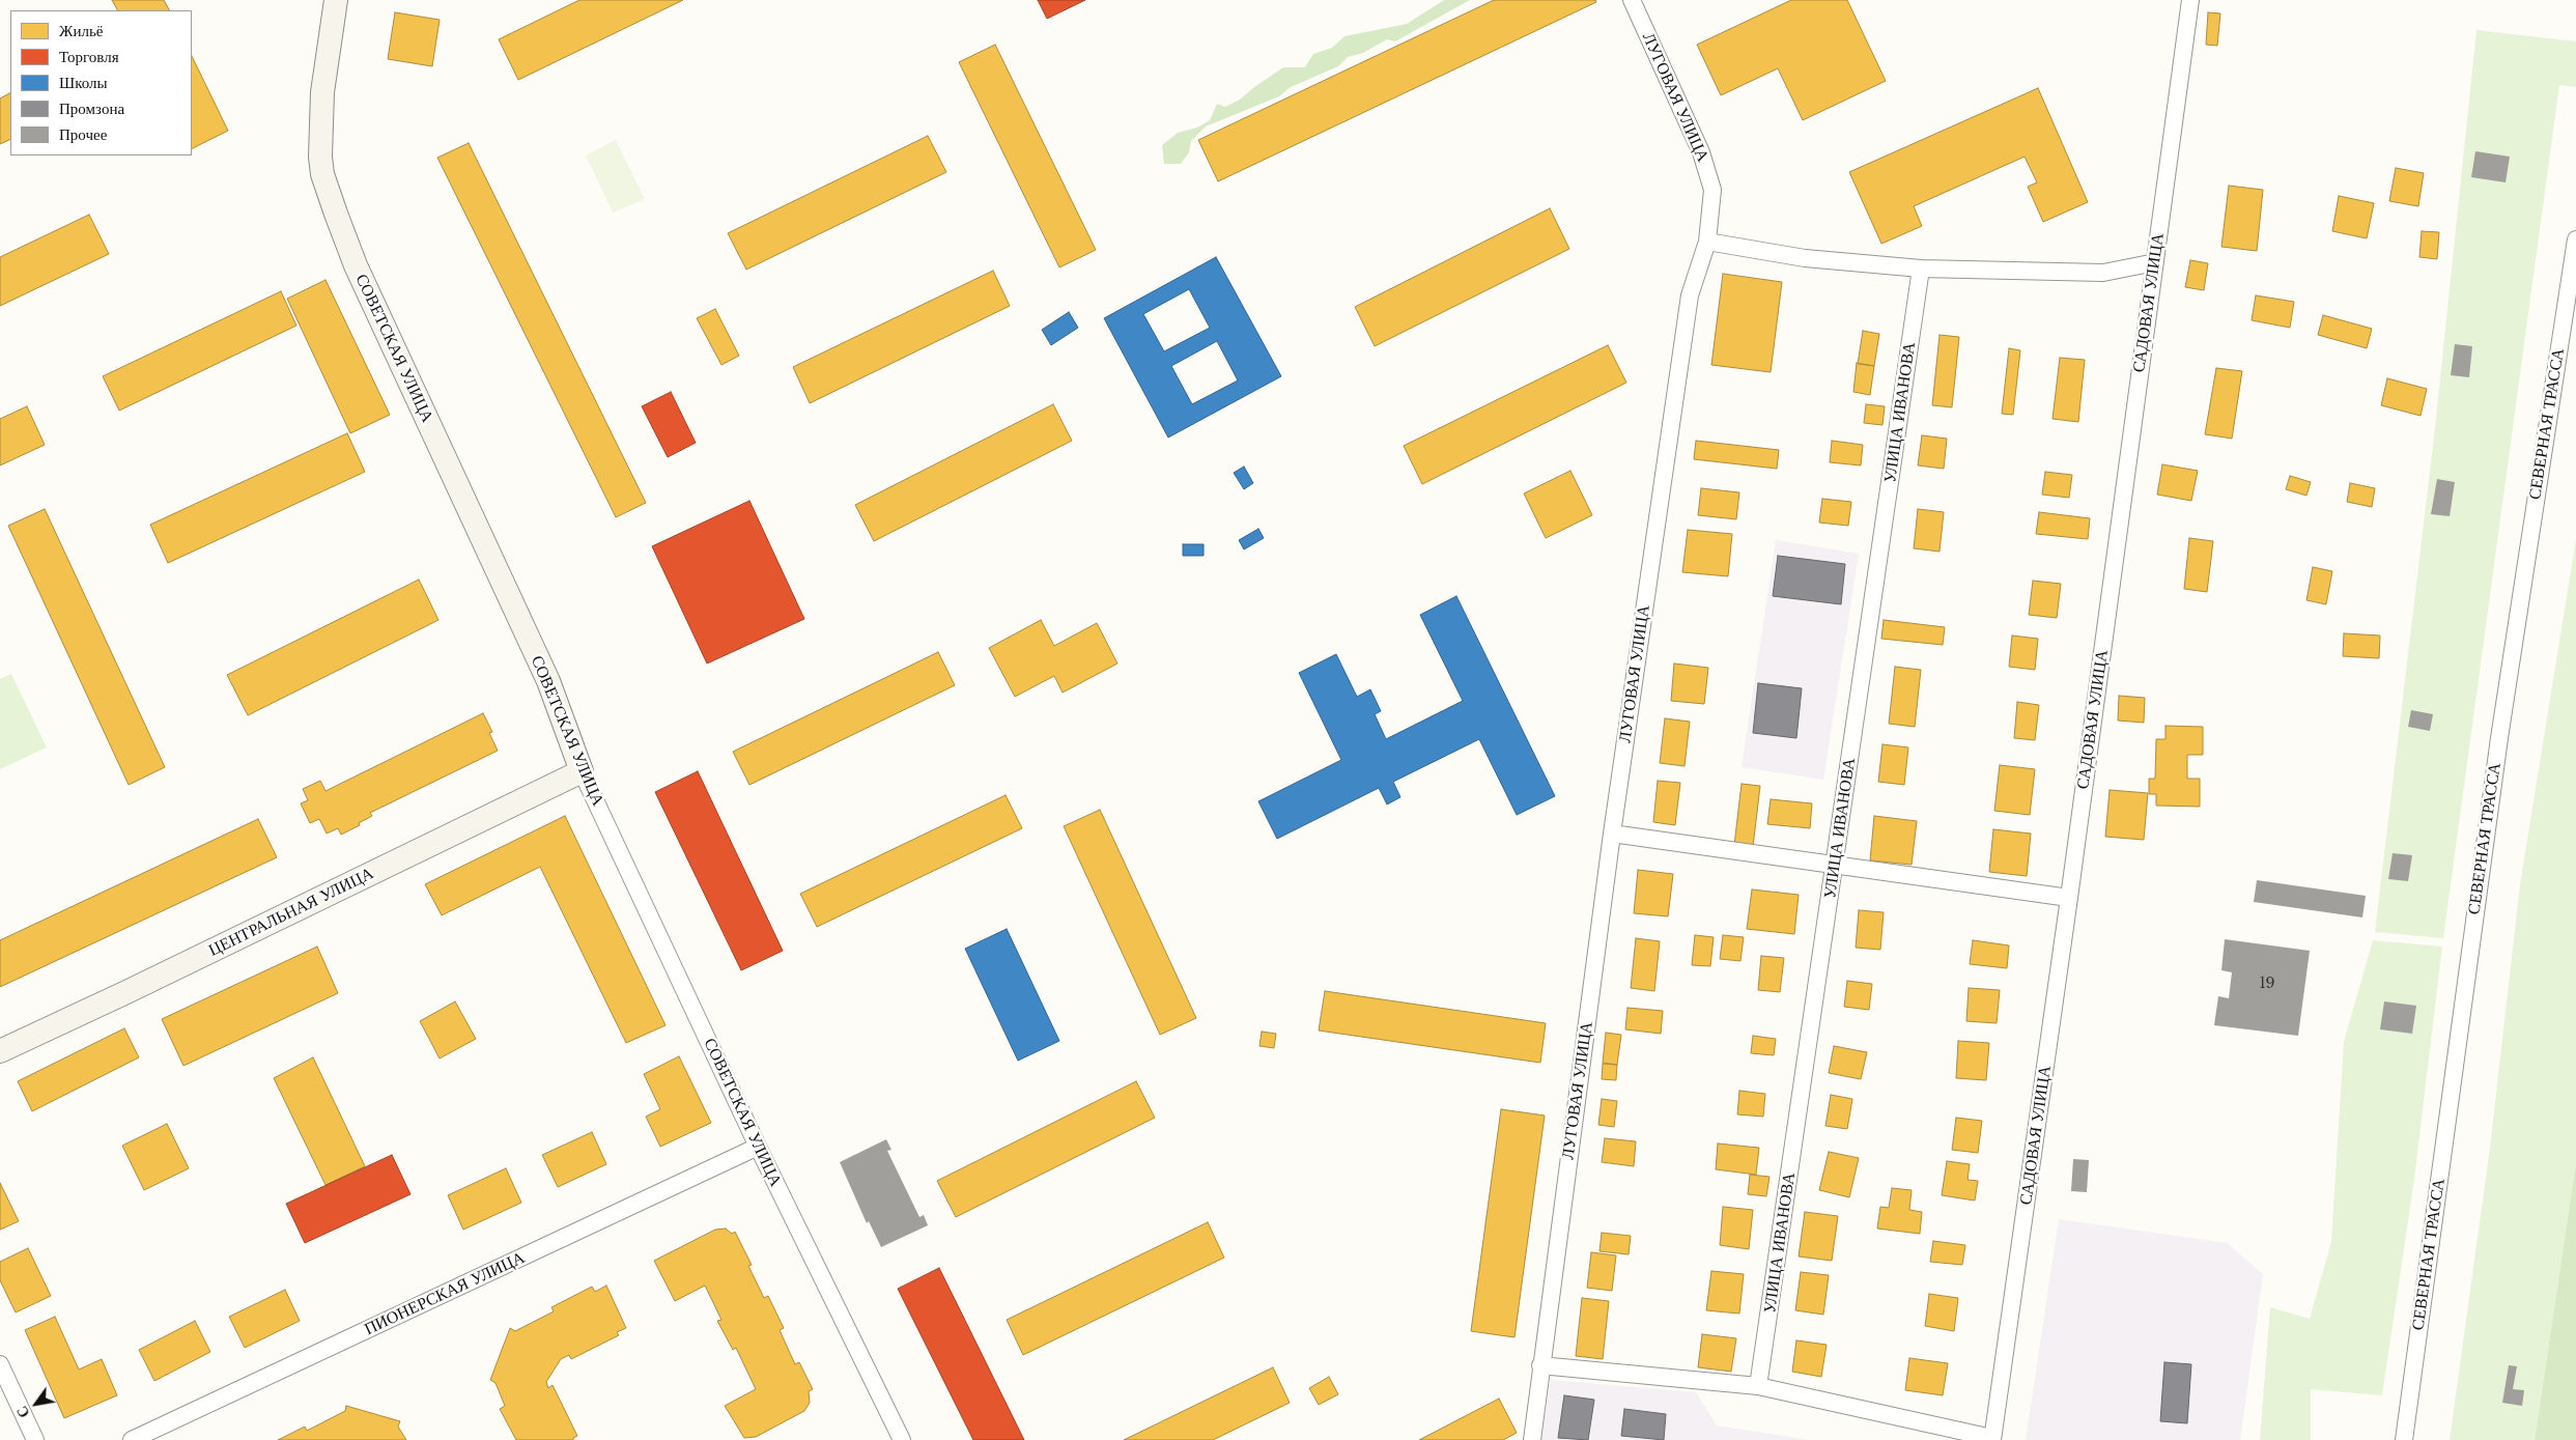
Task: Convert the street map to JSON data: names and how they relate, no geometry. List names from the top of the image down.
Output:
{
  "streets": {
    "street": [
      "ЛУГОВАЯ УЛИЦА",
      "САДОВАЯ УЛИЦА",
      "СОВЕТСКАЯ УЛИЦА",
      "УЛИЦА ИВАНОВА",
      "СЕВЕРНАЯ ТРАССА",
      "ЦЕНТРАЛЬНАЯ УЛИЦА",
      "ПИОНЕРСКАЯ УЛИЦА"
    ]
  },
  "crossings": [
    ["СОВЕТСКАЯ УЛИЦА", "ЦЕНТРАЛЬНАЯ УЛИЦА"],
    ["СОВЕТСКАЯ УЛИЦА", "ПИОНЕРСКАЯ УЛИЦА"]
  ],
  "house_numbers": ["19"],
  "legend": [
    "Жильё",
    "Торговля",
    "Школы",
    "Промзона",
    "Прочее"
  ],
  "north": "bottom left"
}
